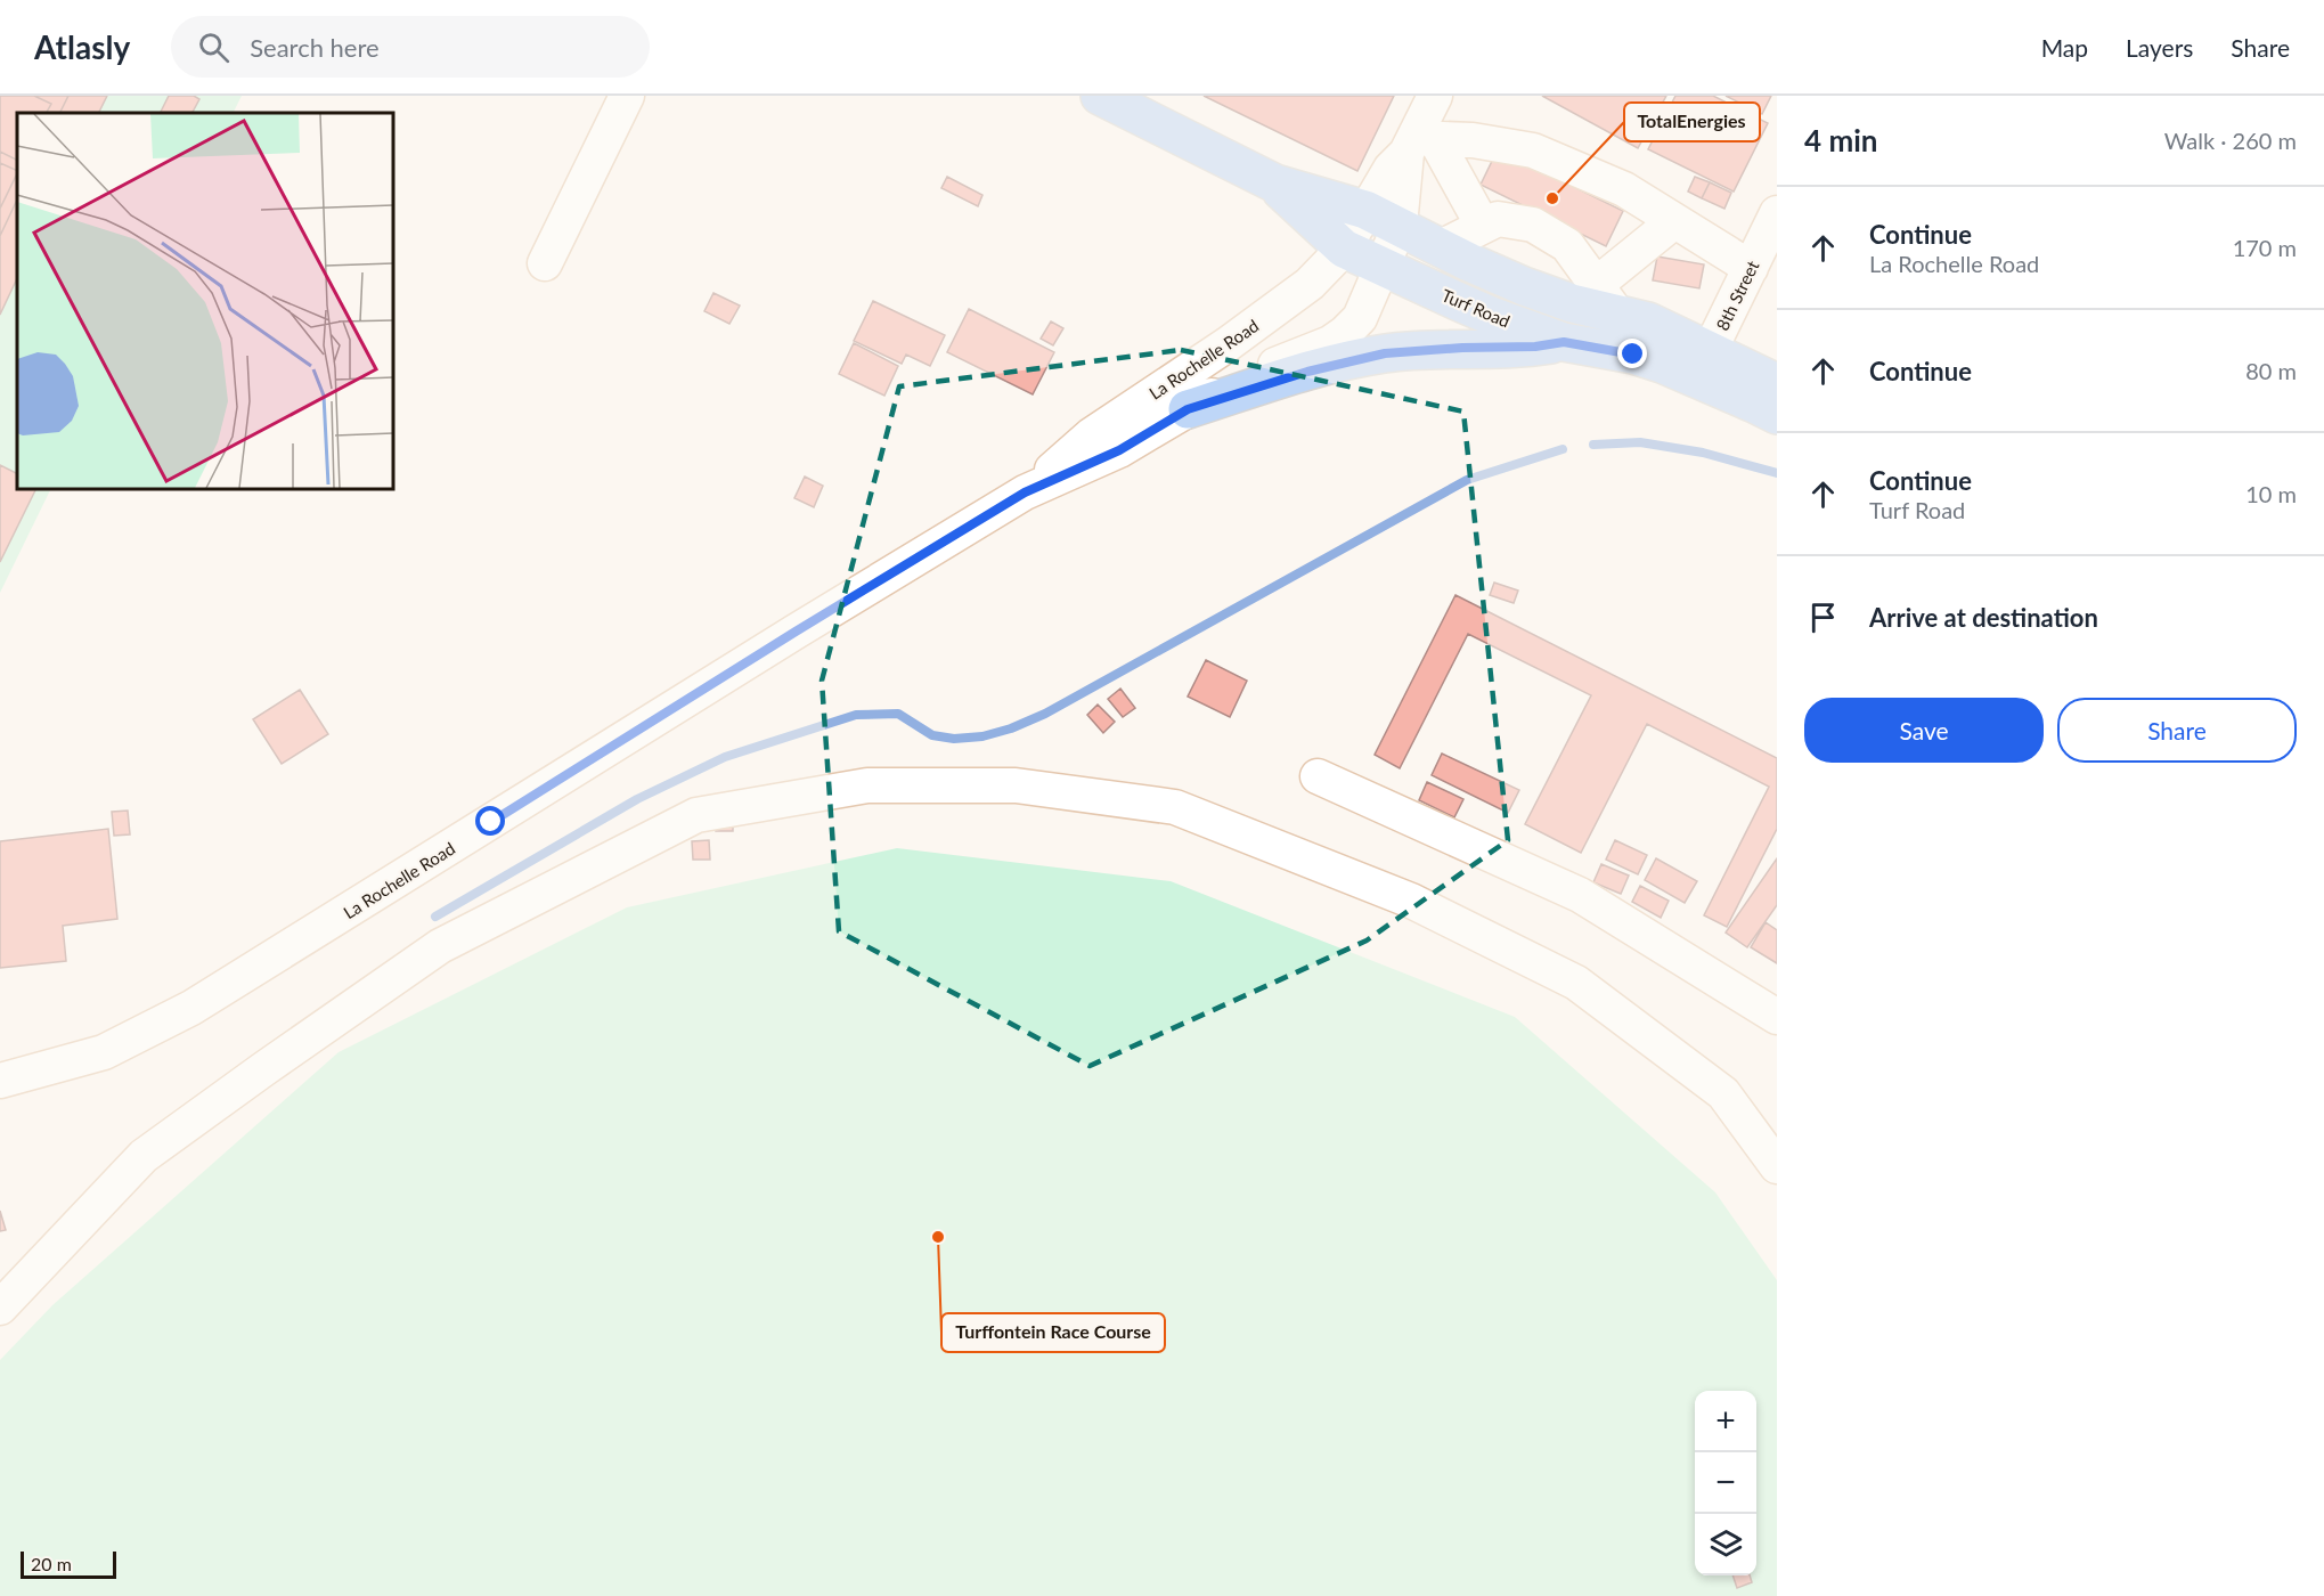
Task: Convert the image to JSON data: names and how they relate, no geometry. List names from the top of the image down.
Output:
{
  "streets": {
    "main road": ["Turf Road"],
    "street": ["8th Street", "La Rochelle Road"]
  },
  "crossings": [
    ["8th Street", "Turf Road"],
    ["Turf Road", "La Rochelle Road"]
  ],
  "places": ["TotalEnergies", "Turffontein Race Course"],
  "scale_bar": "20 m",
  "page": {
    "header": "Atlasly",
    "search": "Search here",
    "nav": ["Map", "Layers", "Share"],
    "heading": ["4 min", "Walk · 260 m"],
    "list": [
      ["Continue", "La Rochelle Road", "170 m"],
      ["Continue", "80 m"],
      ["Continue", "Turf Road", "10 m"],
      "Arrive at destination"
    ],
    "buttons": ["Save", "Share"],
    "map_buttons": ["+", "−"],
    "scale": "20 m"
  }
}
